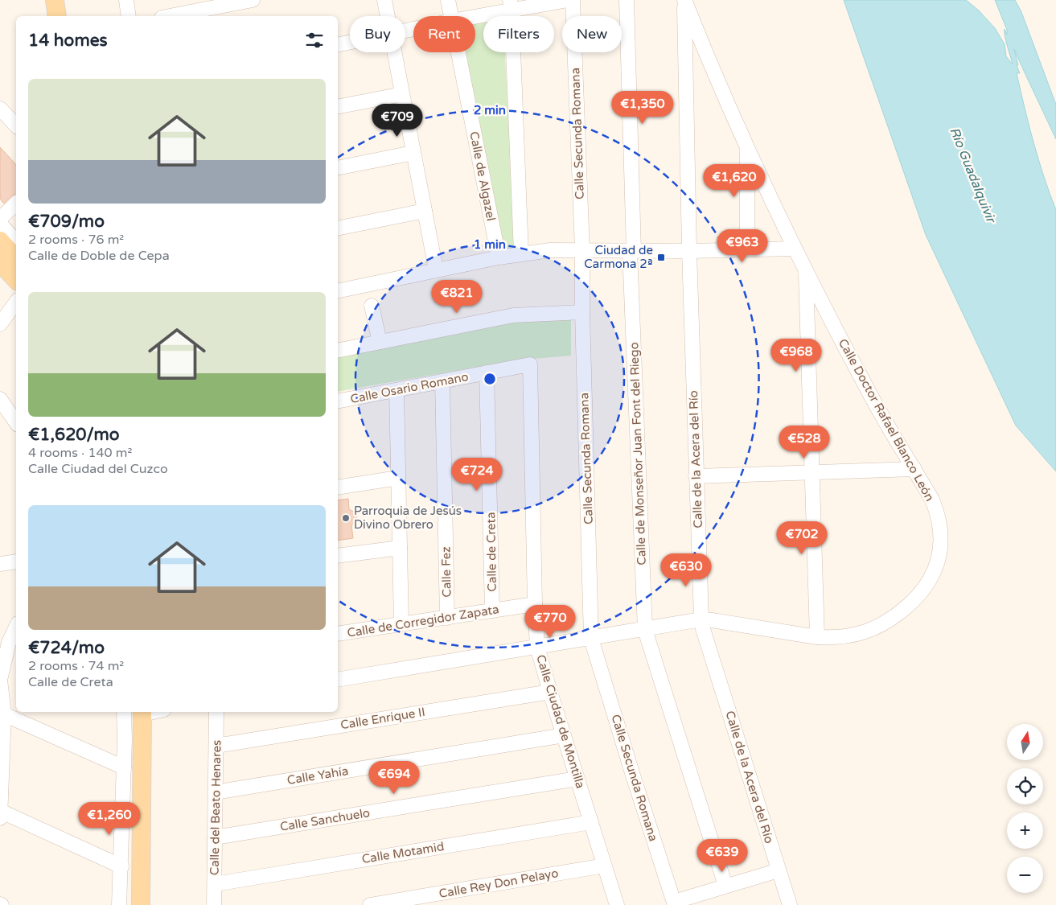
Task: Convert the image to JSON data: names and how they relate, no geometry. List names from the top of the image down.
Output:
{
  "streets": {
    "street": [
      "Calle Secunda Romana",
      "Calle de Algazel",
      "Calle Osario Romano",
      "Calle Doctor Rafael Blanco León",
      "Calle de Monseñor Juan Font del Riego",
      "Calle de la Acera del Río",
      "Calle de Creta",
      "Calle Fez",
      "Calle de Corregidor Zapata",
      "Calle Enrique II",
      "Calle Ciudad de Montilla",
      "Calle Yahía",
      "Calle del Beato Henares",
      "Calle Sanchuelo",
      "Calle Motamid",
      "Calle Rey Don Pelayo"
    ]
  },
  "crossings": [
    ["Calle Secunda Romana", "Calle Doctor Rafael Blanco León"],
    ["Calle Osario Romano", "Calle de Creta"],
    ["Calle Osario Romano", "Calle Fez"],
    ["Calle Osario Romano", "Calle Ciudad de Montilla"],
    ["Calle Doctor Rafael Blanco León", "Calle de Monseñor Juan Font del Riego"],
    ["Calle Doctor Rafael Blanco León", "Calle de la Acera del Río"],
    ["Calle Doctor Rafael Blanco León", "Calle Ciudad de Montilla"],
    ["Calle de Creta", "Calle de Corregidor Zapata"],
    ["Calle Fez", "Calle de Corregidor Zapata"],
    ["Calle de Corregidor Zapata", "Calle Ciudad de Montilla"],
    ["Calle Enrique II", "Calle Ciudad de Montilla"],
    ["Calle Enrique II", "Calle del Beato Henares"],
    ["Calle Ciudad de Montilla", "Calle Yahía"],
    ["Calle Ciudad de Montilla", "Calle Sanchuelo"],
    ["Calle Ciudad de Montilla", "Calle Motamid"],
    ["Calle Ciudad de Montilla", "Calle Rey Don Pelayo"],
    ["Calle Yahía", "Calle del Beato Henares"],
    ["Calle del Beato Henares", "Calle Sanchuelo"],
    ["Calle del Beato Henares", "Calle Motamid"]
  ],
  "water": ["Río Guadalquivir"],
  "places": {
    "transit": ["Ciudad de Carmona 2ª"],
    "other": ["Parroquia de Jesús Divino Obrero"]
  },
  "north": "top",
  "page": {
    "chip": [
      "Buy",
      "Rent",
      "Filters",
      "New"
    ],
    "heading": "14 homes",
    "list": [
      {
        "name": "€709/mo",
        "note": "2 rooms · 76 m² · Calle de Doble de Cepa"
      },
      {
        "name": "€1,620/mo",
        "note": "4 rooms · 140 m² · Calle Ciudad del Cuzco"
      },
      {
        "name": "€724/mo",
        "note": "2 rooms · 74 m² · Calle de Creta"
      }
    ],
    "price": [
      "€1,350",
      "€709",
      "€1,620",
      "€963",
      "€821",
      "€968",
      "€528",
      "€724",
      "€702",
      "€630",
      "€770",
      "€694",
      "€1,260",
      "€639"
    ],
    "map_buttons": ["+", "−"]
  },
  "rings": ["2 min", "1 min"]
}
